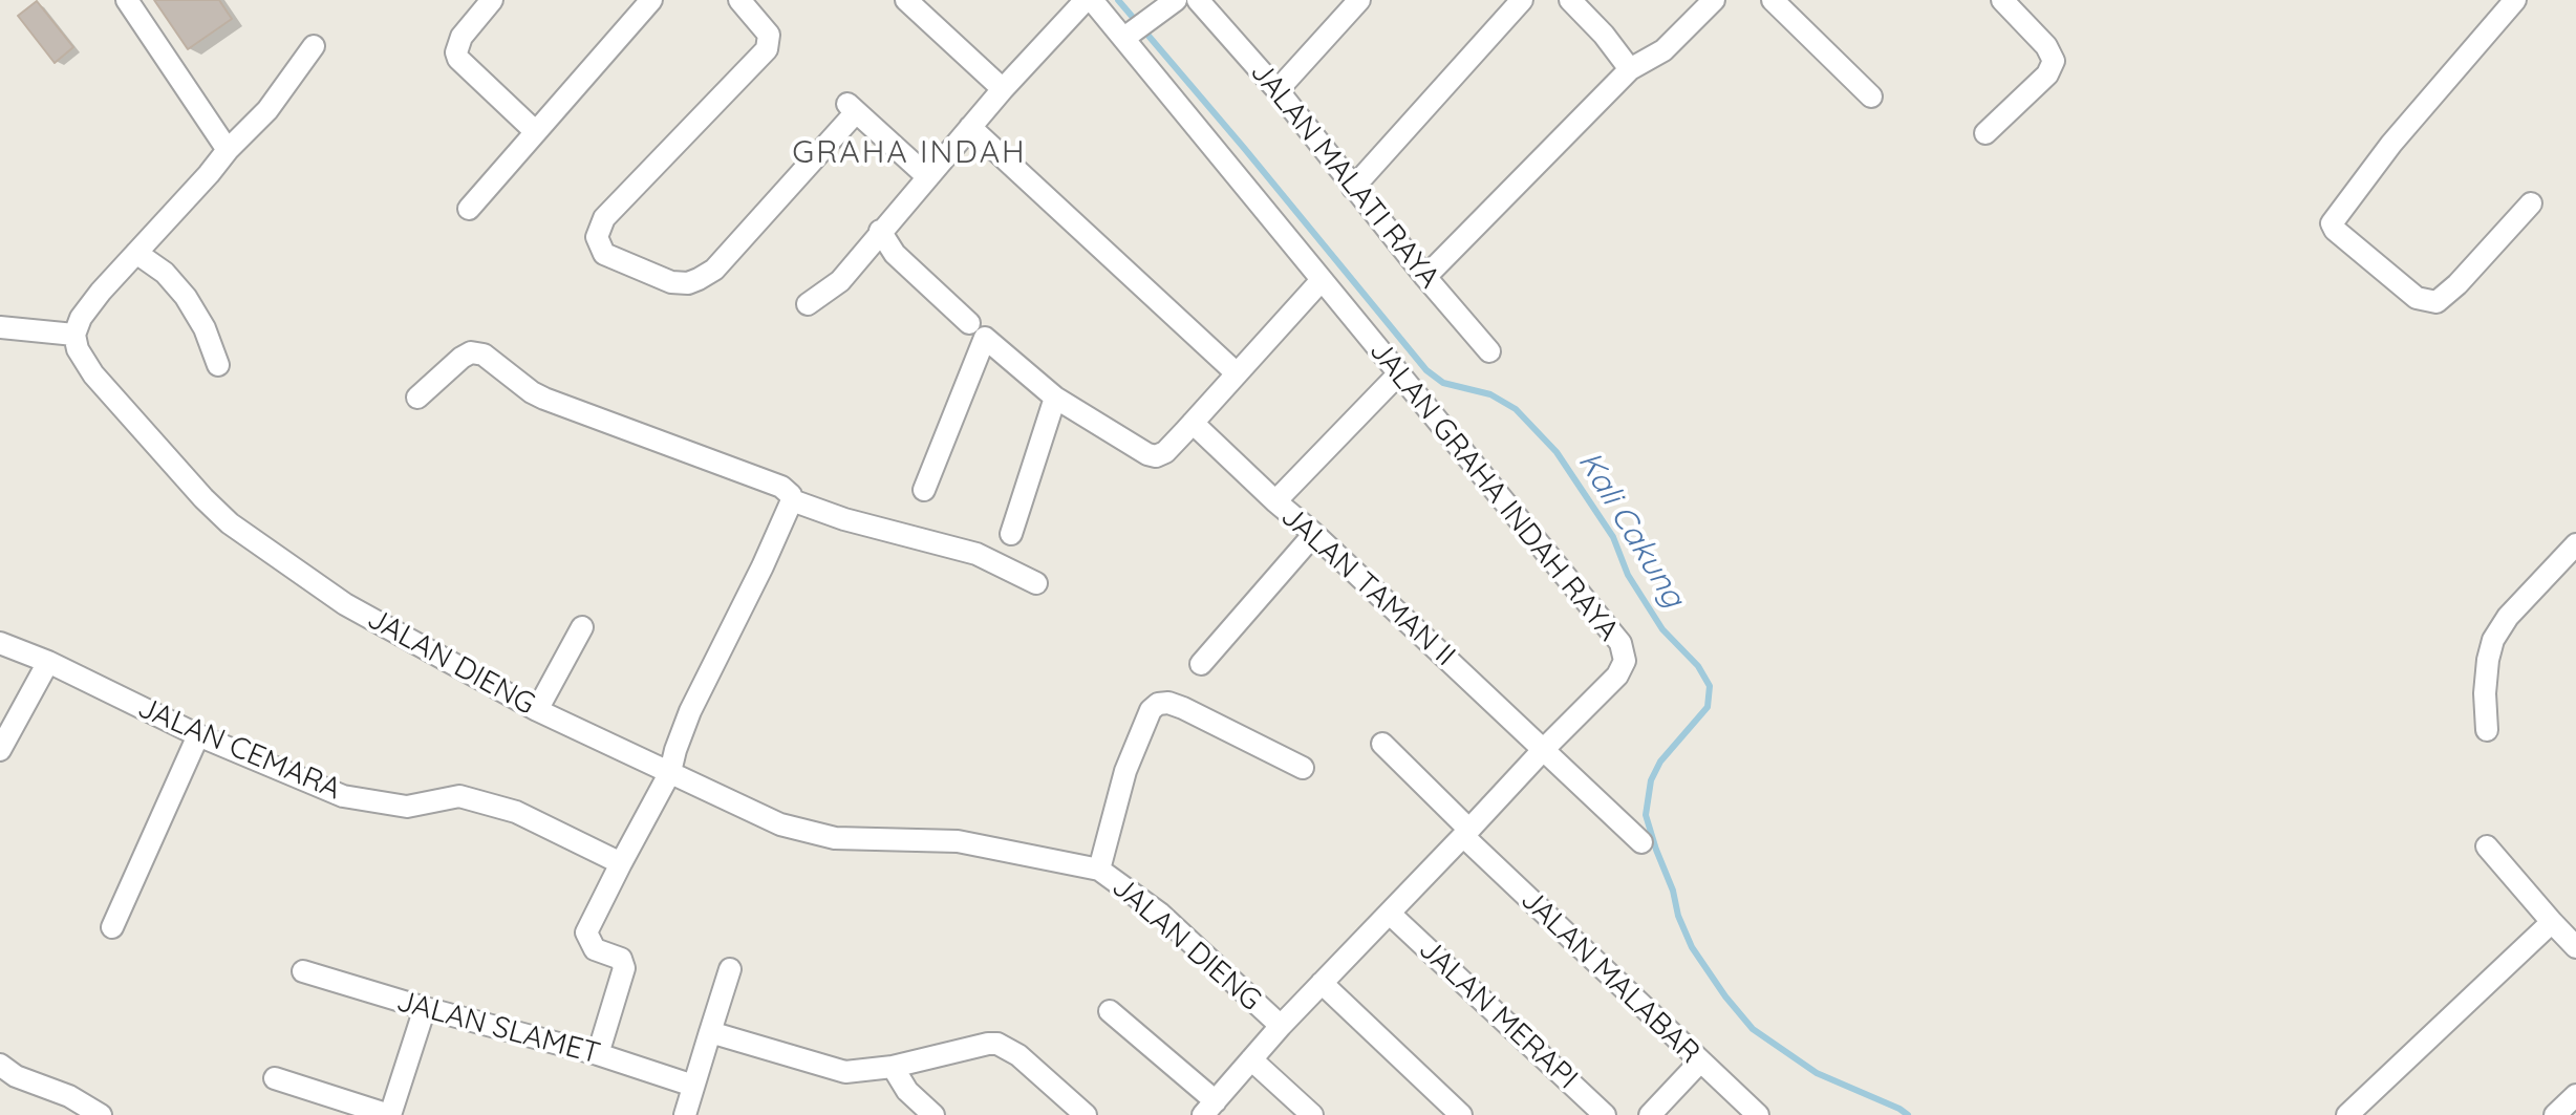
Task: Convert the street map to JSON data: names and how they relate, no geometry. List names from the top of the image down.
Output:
{
  "streets": {
    "street": [
      "JALAN MALATI RAYA",
      "JALAN GRAHA INDAH RAYA",
      "JALAN TAMAN II",
      "JALAN DIENG",
      "JALAN CEMARA",
      "JALAN MALABAR",
      "JALAN MERAPI",
      "JALAN SLAMET"
    ]
  },
  "crossings": [
    ["JALAN GRAHA INDAH RAYA", "JALAN TAMAN II"],
    ["JALAN GRAHA INDAH RAYA", "JALAN DIENG"],
    ["JALAN GRAHA INDAH RAYA", "JALAN MALABAR"],
    ["JALAN GRAHA INDAH RAYA", "JALAN MERAPI"]
  ],
  "districts": ["GRAHA INDAH"],
  "water": ["Kali Cakung"]
}
